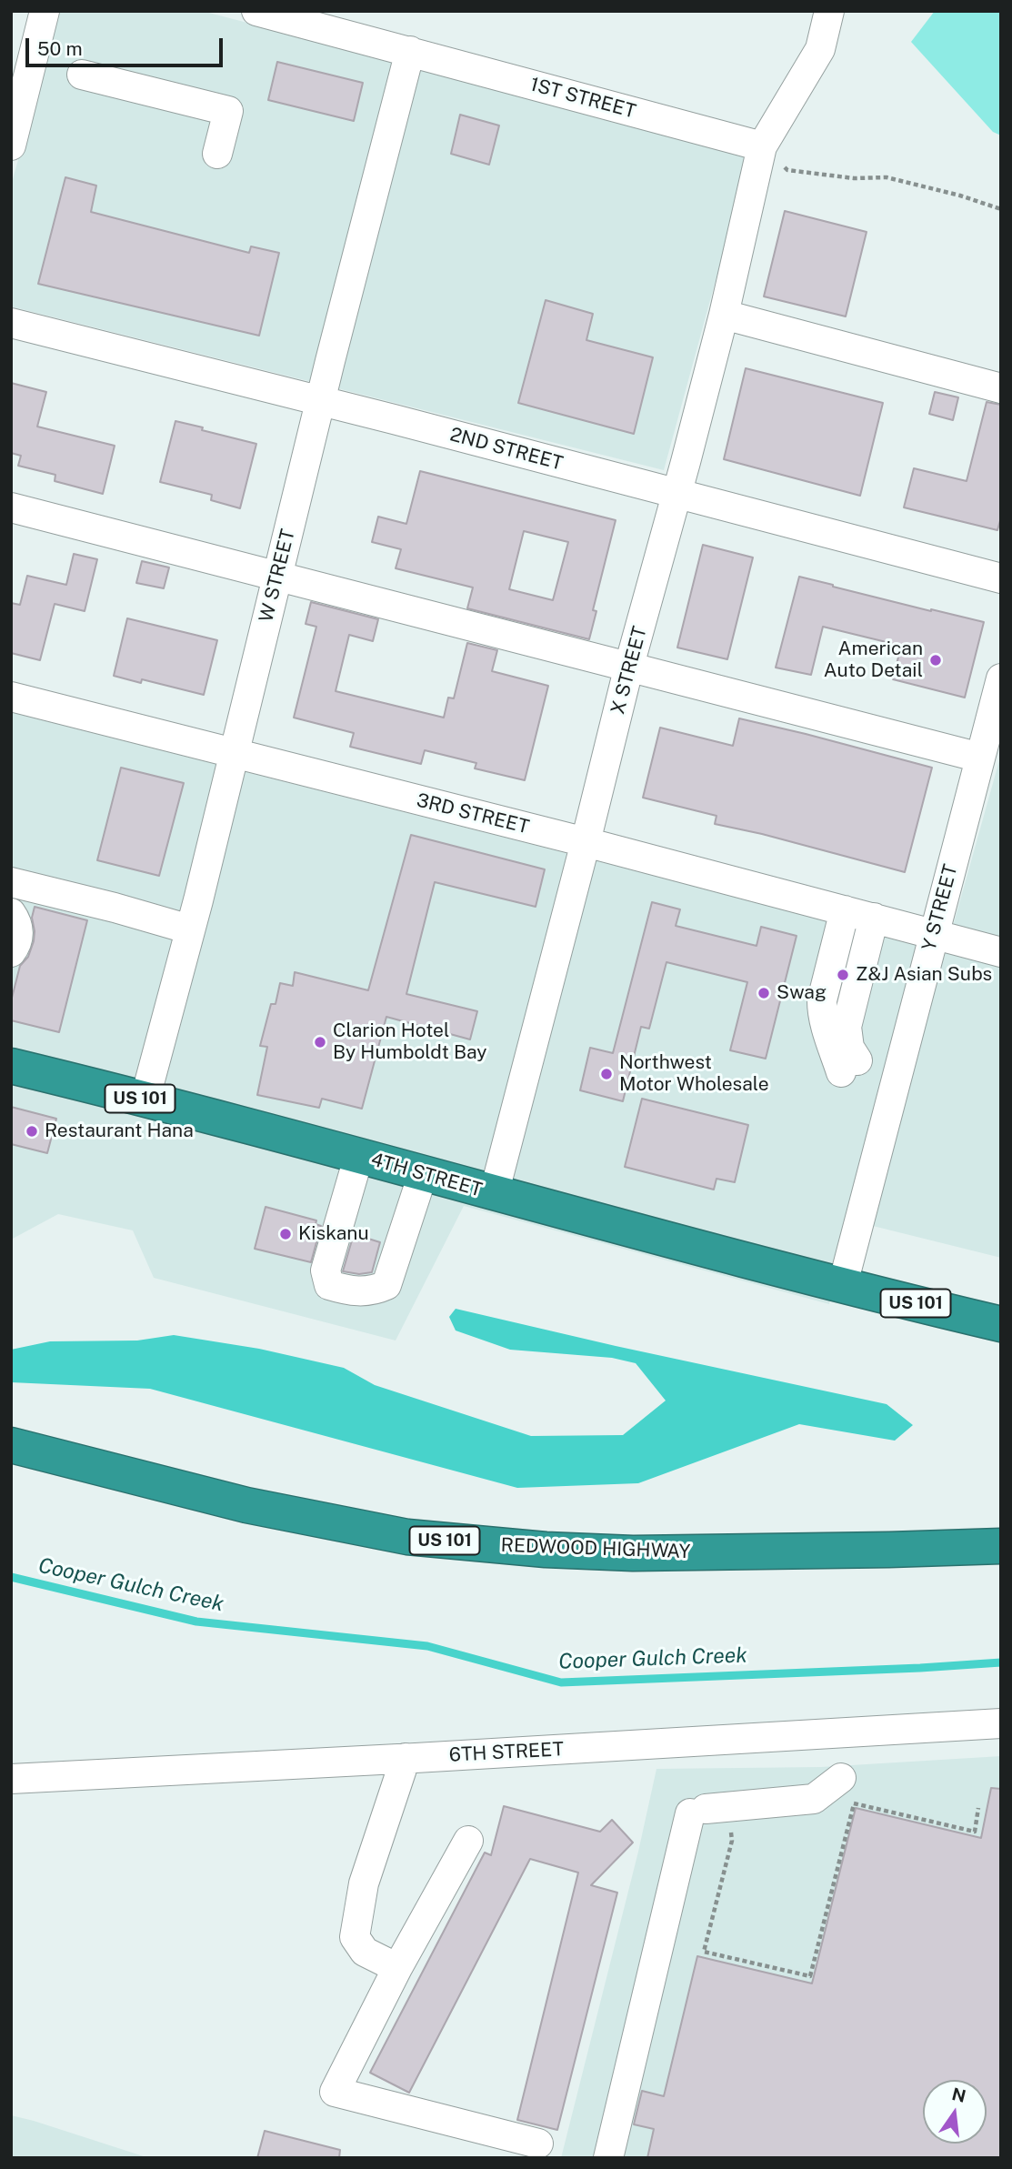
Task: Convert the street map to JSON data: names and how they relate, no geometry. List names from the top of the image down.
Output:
{
  "streets": {
    "highway": ["US 101", "4TH STREET", "REDWOOD HIGHWAY"],
    "street": [
      "1ST STREET",
      "2ND STREET",
      "W STREET",
      "X STREET",
      "3RD STREET",
      "Y STREET",
      "6TH STREET"
    ]
  },
  "crossings": [
    ["1ST STREET", "W STREET"],
    ["1ST STREET", "X STREET"],
    ["2ND STREET", "W STREET"],
    ["2ND STREET", "X STREET"],
    ["W STREET", "3RD STREET"],
    ["W STREET", "4TH STREET"],
    ["X STREET", "3RD STREET"],
    ["X STREET", "4TH STREET"],
    ["3RD STREET", "Y STREET"],
    ["Y STREET", "US 101"],
    ["Y STREET", "4TH STREET"],
    ["US 101", "4TH STREET"]
  ],
  "water": ["Cooper Gulch Creek"],
  "places": [
    "American Auto Detail",
    "Z&J Asian Subs",
    "Swag",
    "Clarion Hotel By Humboldt Bay",
    "Northwest Motor Wholesale",
    "Restaurant Hana",
    "Kiskanu"
  ],
  "scale_bar": "50 m",
  "north": "top"
}
